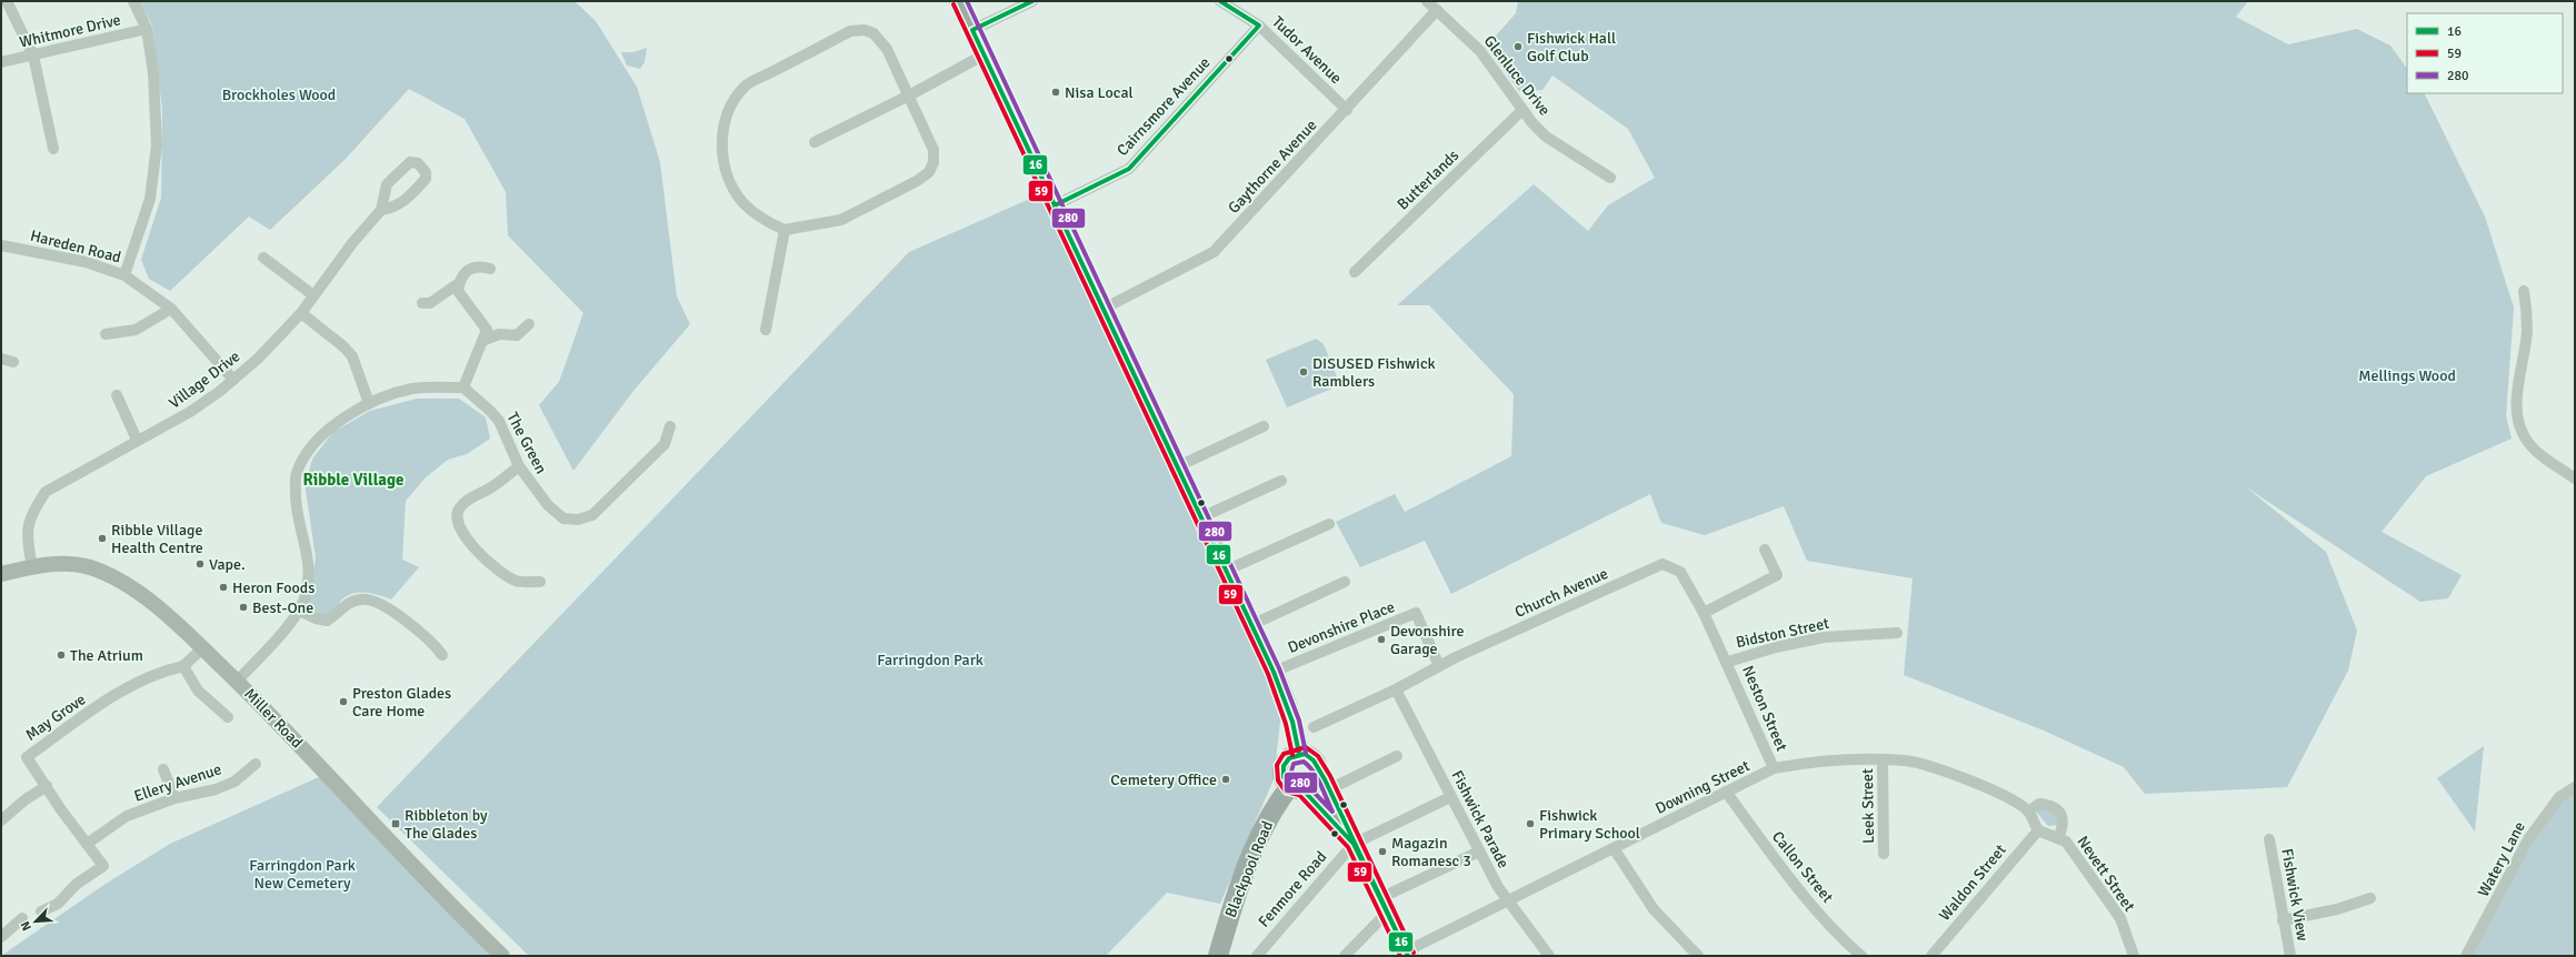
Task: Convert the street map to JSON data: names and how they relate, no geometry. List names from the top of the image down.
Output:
{
  "streets": {
    "highway": ["Blackpool Road"],
    "street": [
      "Whitmore Drive",
      "Tudor Avenue",
      "Glenluce Drive",
      "Cairnsmore Avenue",
      "Gaythorne Avenue",
      "Butterlands",
      "Hareden Road",
      "Village Drive",
      "The Green",
      "Church Avenue",
      "Devonshire Place",
      "Bidston Street",
      "Neston Street",
      "May Grove",
      "Miller Road",
      "Ellery Avenue",
      "Downing Street",
      "Leek Street",
      "Fishwick Parade",
      "Watery Lane",
      "Callon Street",
      "Nevett Street",
      "Waldon Street",
      "Fenmore Road",
      "Fishwick View"
    ]
  },
  "crossings": [
    ["Tudor Avenue", "Cairnsmore Avenue"],
    ["Tudor Avenue", "Gaythorne Avenue"],
    ["Glenluce Drive", "Gaythorne Avenue"],
    ["Glenluce Drive", "Butterlands"],
    ["Hareden Road", "Village Drive"],
    ["Village Drive", "Miller Road"],
    ["Church Avenue", "Devonshire Place"],
    ["Church Avenue", "Neston Street"],
    ["Church Avenue", "Fishwick Parade"],
    ["Bidston Street", "Neston Street"],
    ["Neston Street", "Downing Street"],
    ["May Grove", "Ellery Avenue"],
    ["Downing Street", "Leek Street"],
    ["Downing Street", "Fishwick Parade"],
    ["Downing Street", "Callon Street"],
    ["Downing Street", "Nevett Street"],
    ["Downing Street", "Waldon Street"],
    ["Nevett Street", "Waldon Street"]
  ],
  "districts": ["Ribble Village"],
  "parks": [
    "Brockholes Wood",
    "Mellings Wood",
    "Farringdon Park",
    "Farringdon Park New Cemetery"
  ],
  "places": {
    "other": [
      "Fishwick Hall Golf Club",
      "Nisa Local",
      "DISUSED Fishwick Ramblers",
      "Ribble Village Health Centre",
      "Vape.",
      "Heron Foods",
      "Best-One",
      "Devonshire Garage",
      "The Atrium",
      "Preston Glades Care Home",
      "Cemetery Office",
      "Fishwick Primary School",
      "Magazin Romanesc 3"
    ],
    "transit": ["Ribbleton by The Glades"]
  },
  "lines": ["transit line 16", "transit line 280", "transit line 59"],
  "legend": ["16", "59", "280"],
  "north": "bottom left"
}
